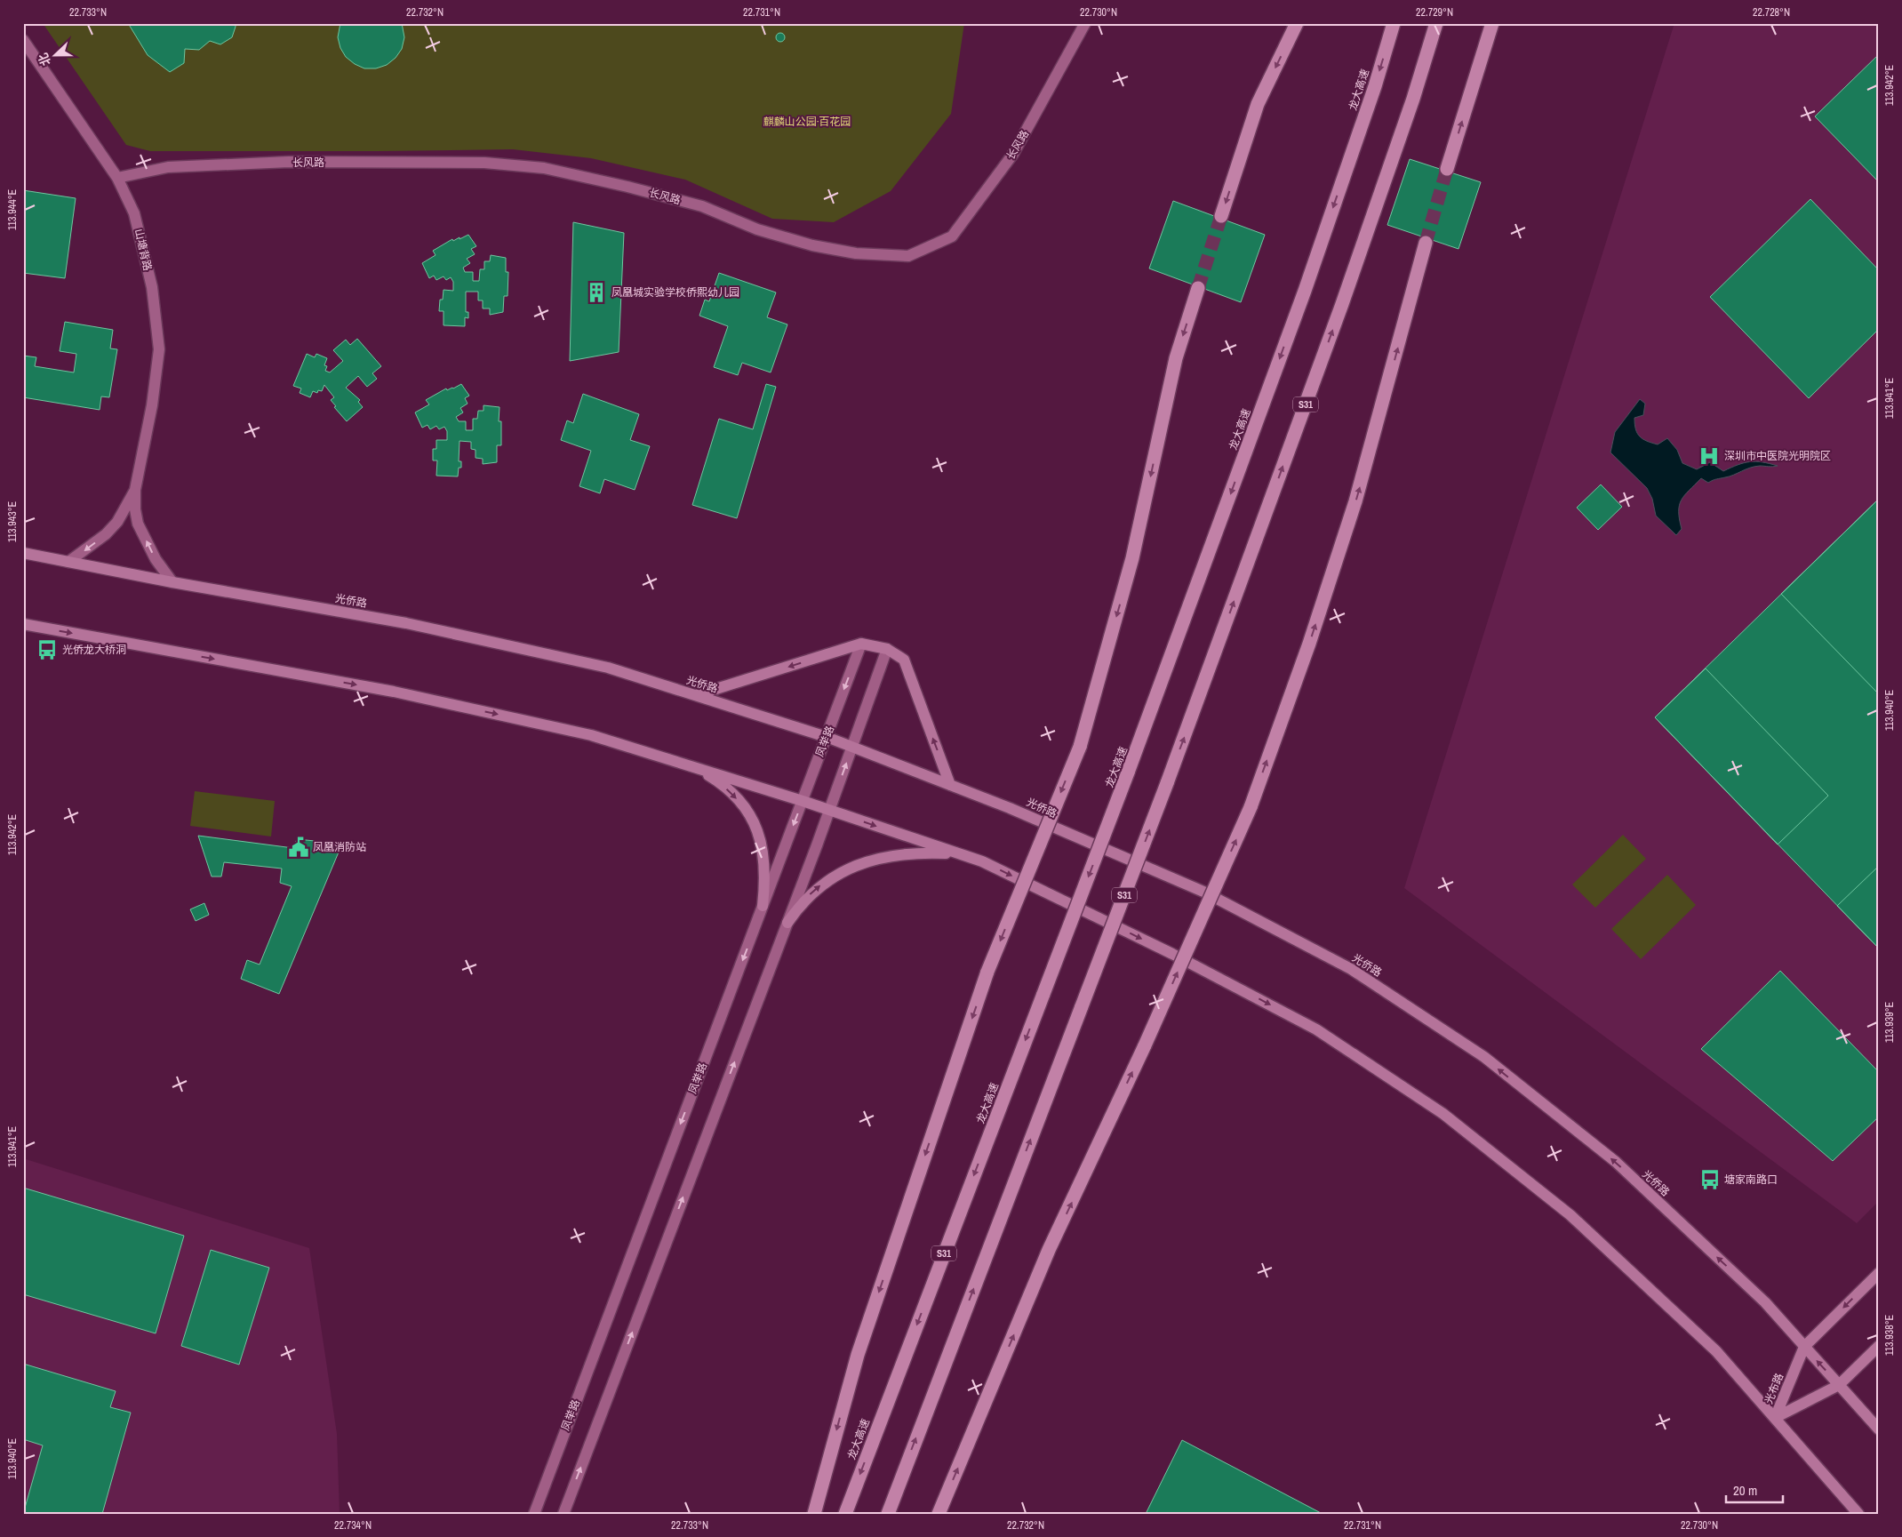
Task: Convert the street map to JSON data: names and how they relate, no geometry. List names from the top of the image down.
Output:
{
  "streets": {
    "highway": ["龙大高速", "S31"],
    "main road": ["光侨路", "光布路"],
    "street": ["长风路", "山塘背路", "凤举路"]
  },
  "crossings": [
    ["长风路", "山塘背路"],
    ["光侨路", "凤举路"],
    ["光侨路", "光布路"]
  ],
  "parks": ["麒麟山公园·百花园"],
  "places": {
    "building": ["凤凰城实验学校侨熙幼儿园"],
    "hospital": ["深圳市中医院光明院区"],
    "bus stop": ["光侨龙大桥洞", "塘家南路口"],
    "public building": ["凤凰消防站"]
  },
  "scale_bar": "20 m",
  "north": "left",
  "coordinates": [
    "22.733°N",
    "22.732°N",
    "22.731°N",
    "22.730°N",
    "22.729°N",
    "22.728°N",
    "113.942°E",
    "113.944°E",
    "113.941°E",
    "113.943°E",
    "113.940°E",
    "113.939°E",
    "113.938°E",
    "22.734°N"
  ]
}
